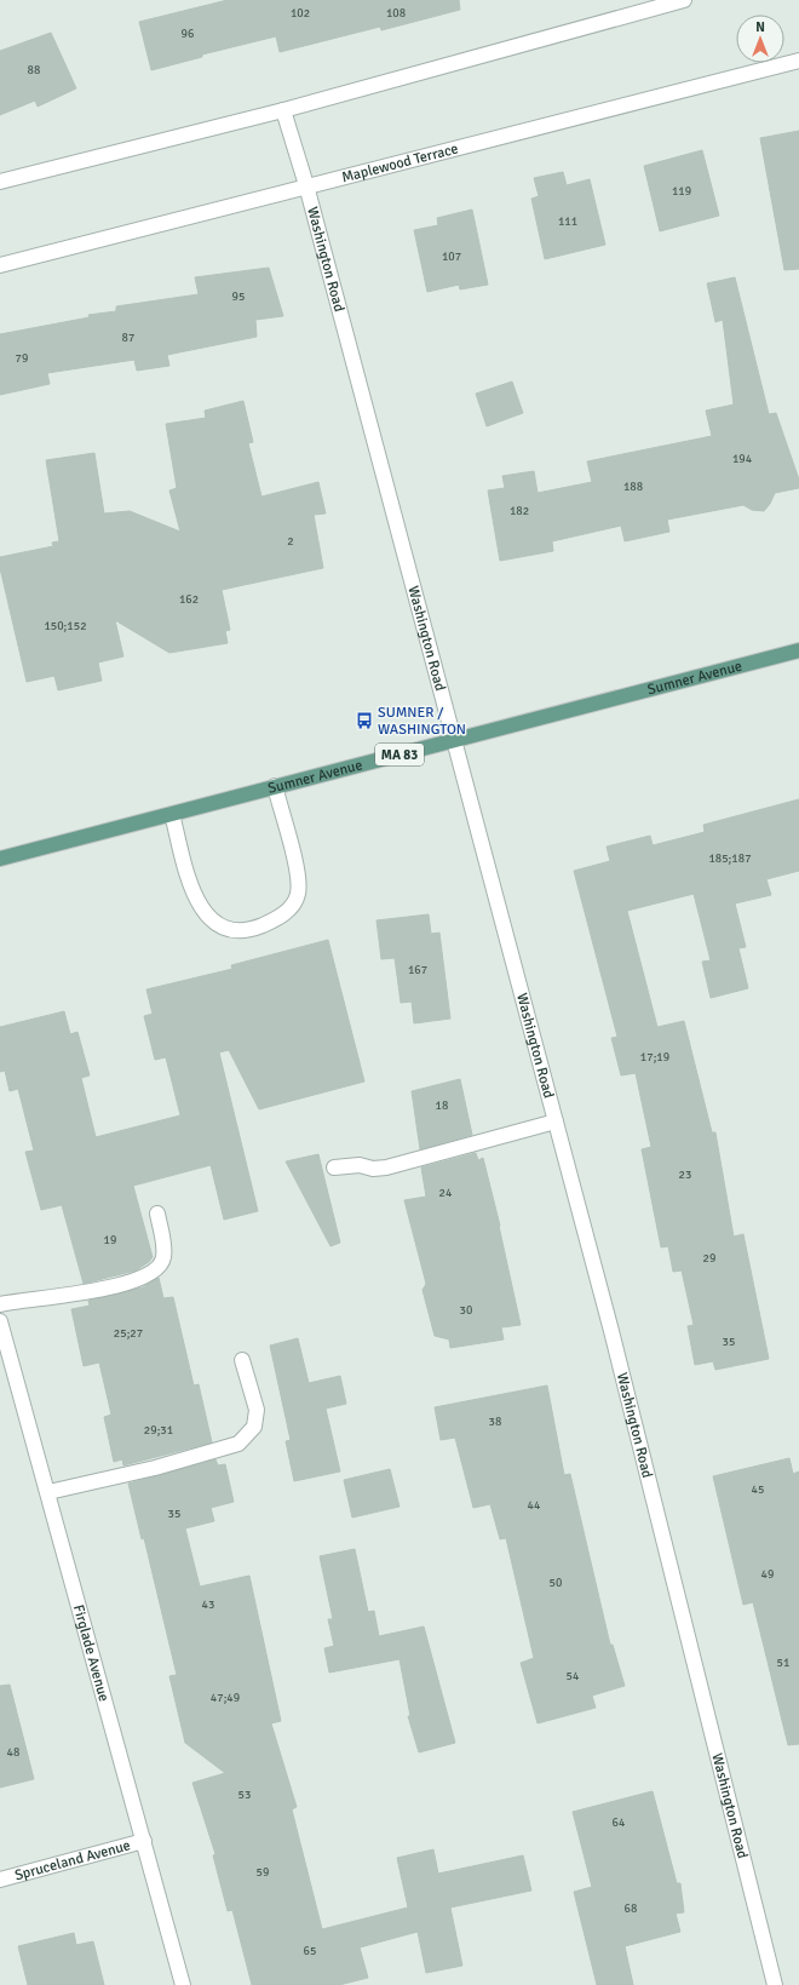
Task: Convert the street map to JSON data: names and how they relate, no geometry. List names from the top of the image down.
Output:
{
  "streets": {
    "main road": ["Sumner Avenue", "MA 83"],
    "street": [
      "Maplewood Terrace",
      "Washington Road",
      "Firglade Avenue",
      "Spruceland Avenue"
    ]
  },
  "crossings": [
    ["Maplewood Terrace", "Washington Road"],
    ["Washington Road", "Sumner Avenue"],
    ["Firglade Avenue", "Spruceland Avenue"]
  ],
  "places": {
    "bus stop": ["SUMNER / WASHINGTON"]
  },
  "house_numbers": [
    "102",
    "108",
    "96",
    "88",
    "119",
    "111",
    "107",
    "95",
    "87",
    "79",
    "194",
    "188",
    "182",
    "2",
    "162",
    "150;152",
    "185;187",
    "167",
    "17;19",
    "18",
    "23",
    "24",
    "19",
    "29",
    "30",
    "25;27",
    "35",
    "38",
    "29;31",
    "45",
    "44",
    "35",
    "49",
    "50",
    "43",
    "51",
    "54",
    "47;49",
    "48",
    "53",
    "64",
    "59",
    "68",
    "65"
  ],
  "north": "top"
}
